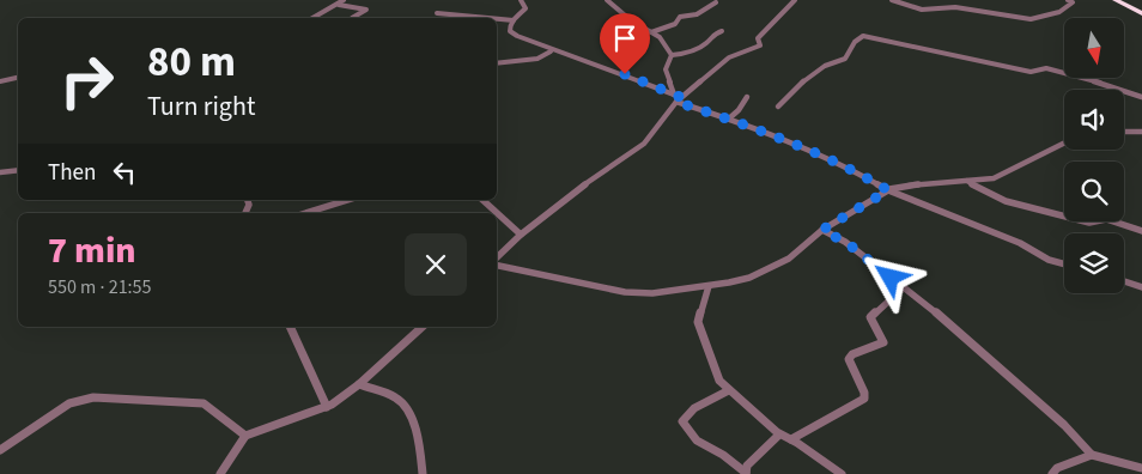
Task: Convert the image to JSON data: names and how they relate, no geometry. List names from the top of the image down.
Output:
{
  "north": "bottom",
  "page": {
    "turn": ["80 m", "Turn right"],
    "then": "Then",
    "heading": ["7 min", "550 m · 21:55"]
  }
}
